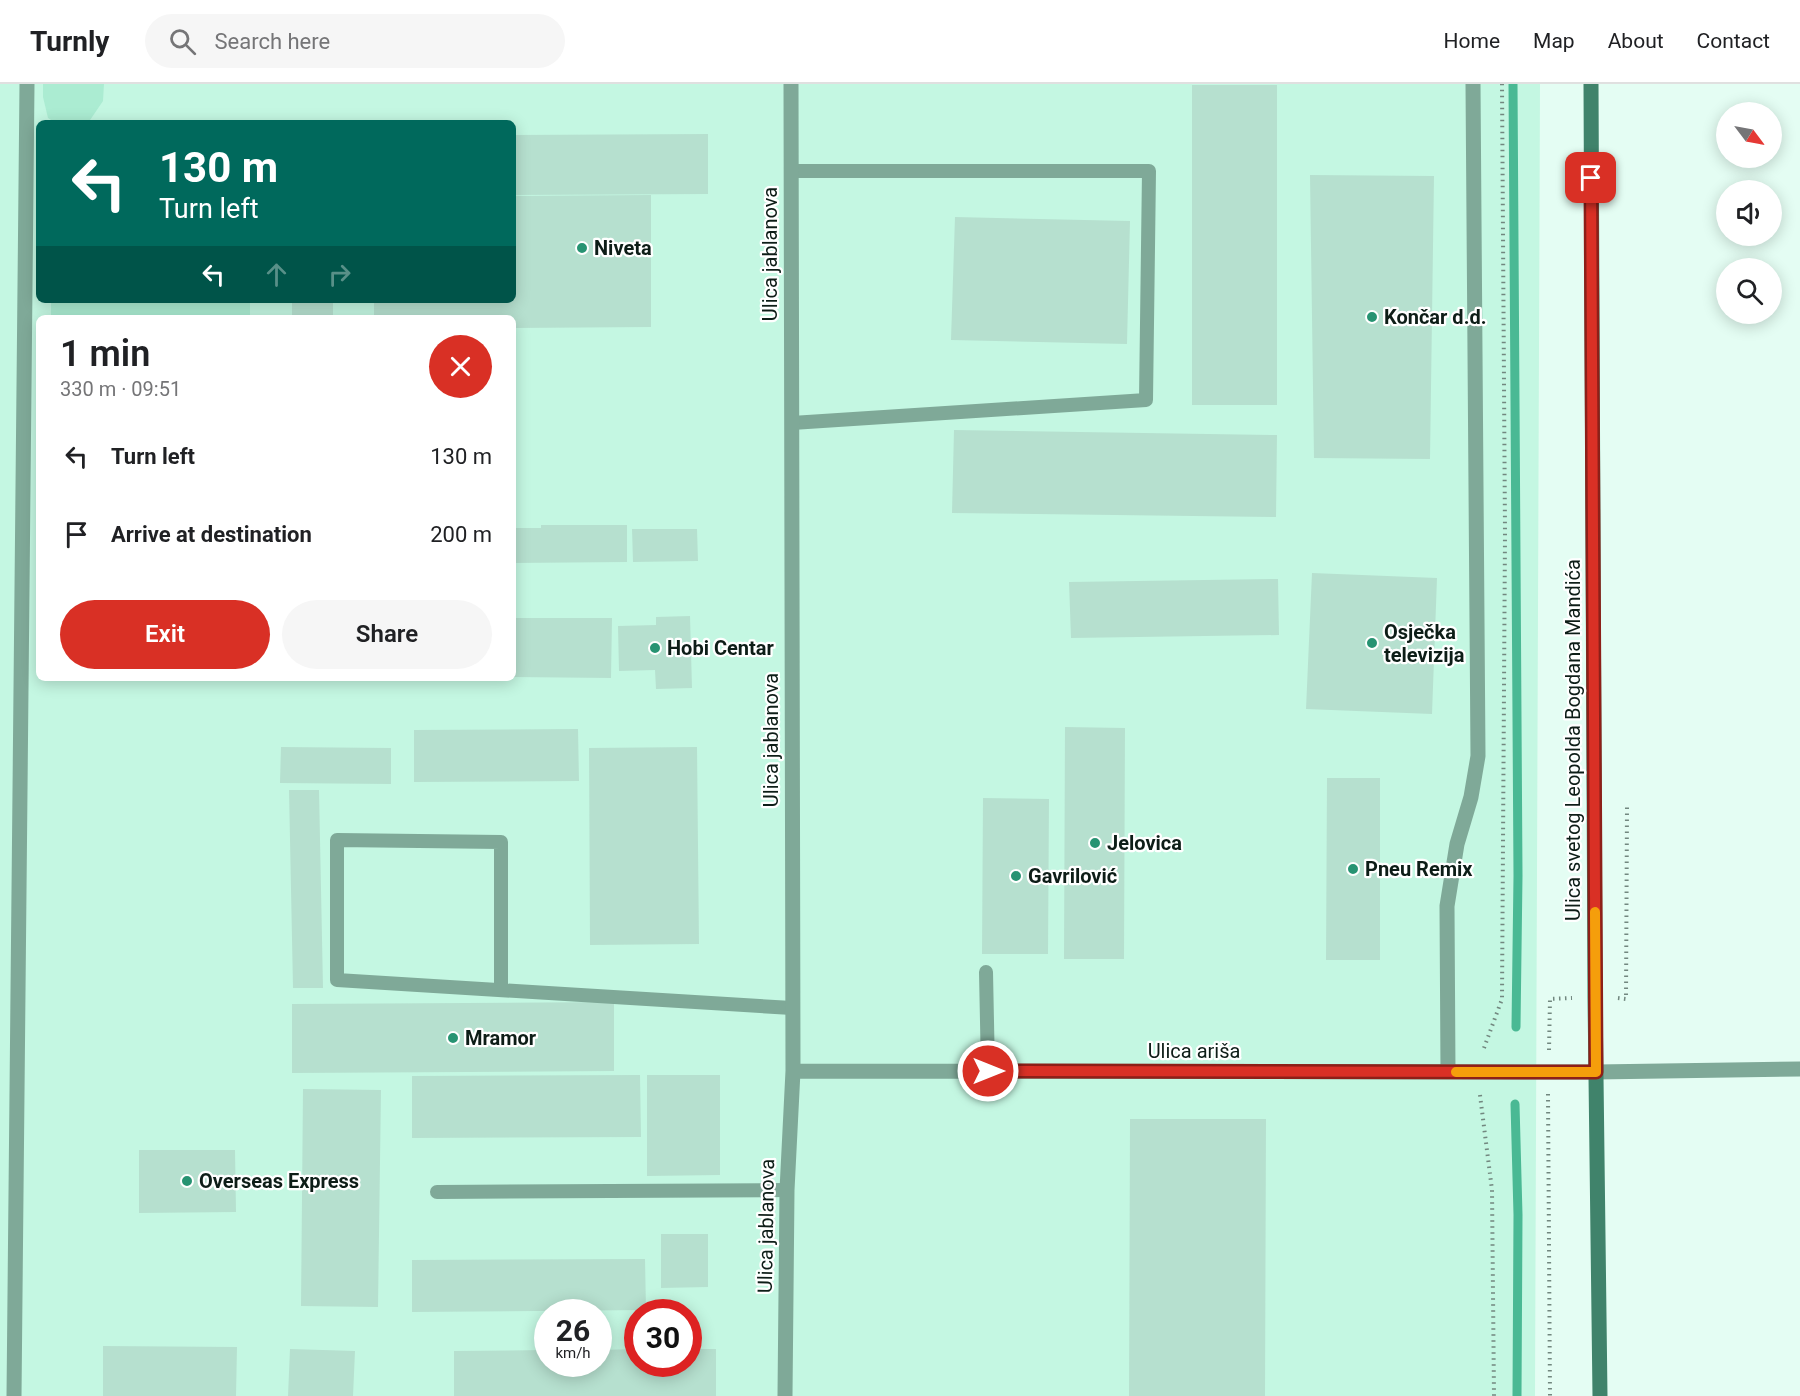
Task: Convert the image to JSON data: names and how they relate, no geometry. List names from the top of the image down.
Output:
{
  "streets": {
    "main road": ["Ulica svetog Leopolda Bogdana Mandića"],
    "street": ["Ulica jablanova", "Ulica ariša"]
  },
  "crossings": [
    ["Ulica jablanova", "Ulica ariša"],
    ["Ulica svetog Leopolda Bogdana Mandića", "Ulica ariša"]
  ],
  "places": [
    "Niveta",
    "Končar d.d.",
    "Osječka televizija",
    "Hobi Centar",
    "Jelovica",
    "Pneu Remix",
    "Gavrilović",
    "Mramor",
    "Overseas Express"
  ],
  "north": "bottom right",
  "page": {
    "header": "Turnly",
    "search": "Search here",
    "nav": [
      "Home",
      "Map",
      "About",
      "Contact"
    ],
    "turn": ["130 m", "Turn left"],
    "heading": ["1 min", "330 m · 09:51"],
    "list": [
      {
        "name": "Turn left",
        "value": "130 m"
      },
      {
        "name": "Arrive at destination",
        "value": "200 m"
      }
    ],
    "buttons": ["Exit", "Share"],
    "speed": "26 km/h",
    "limit": "30"
  }
}
